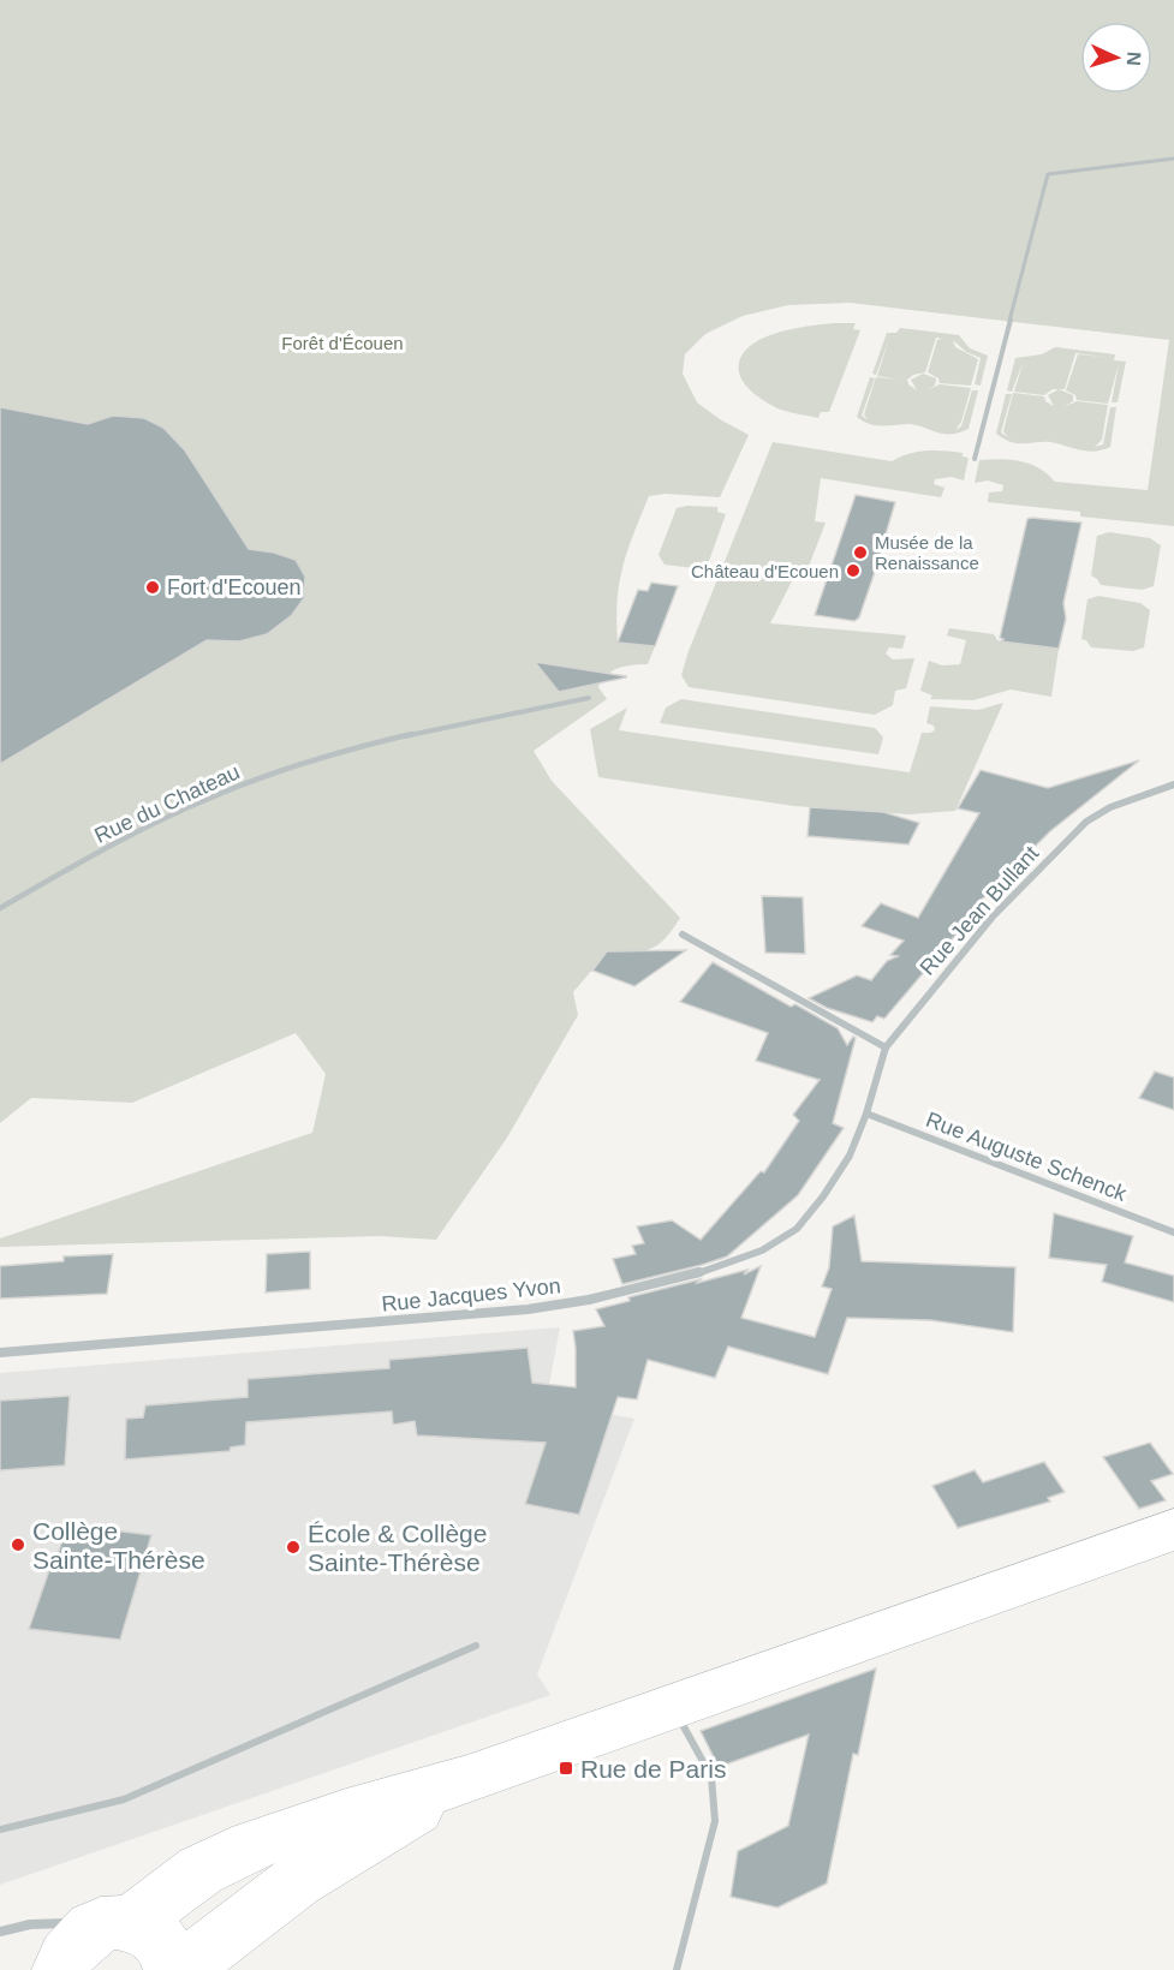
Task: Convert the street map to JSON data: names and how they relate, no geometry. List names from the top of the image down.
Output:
{
  "streets": {
    "street": ["Rue Jean Bullant", "Rue Auguste Schenck", "Rue Jacques Yvon"],
    "lane": ["Rue du Chateau"]
  },
  "crossings": [
    ["Rue Jean Bullant", "Rue Auguste Schenck"],
    ["Rue Jean Bullant", "Rue Jacques Yvon"],
    ["Rue Auguste Schenck", "Rue Jacques Yvon"]
  ],
  "parks": ["Forêt d'Écouen"],
  "places": {
    "other": [
      "Musée de la Renaissance",
      "Château d'Ecouen",
      "Fort d'Ecouen",
      "Collège Sainte-Thérèse",
      "École & Collège Sainte-Thérèse"
    ],
    "transit": ["Rue de Paris"]
  },
  "north": "right"
}
